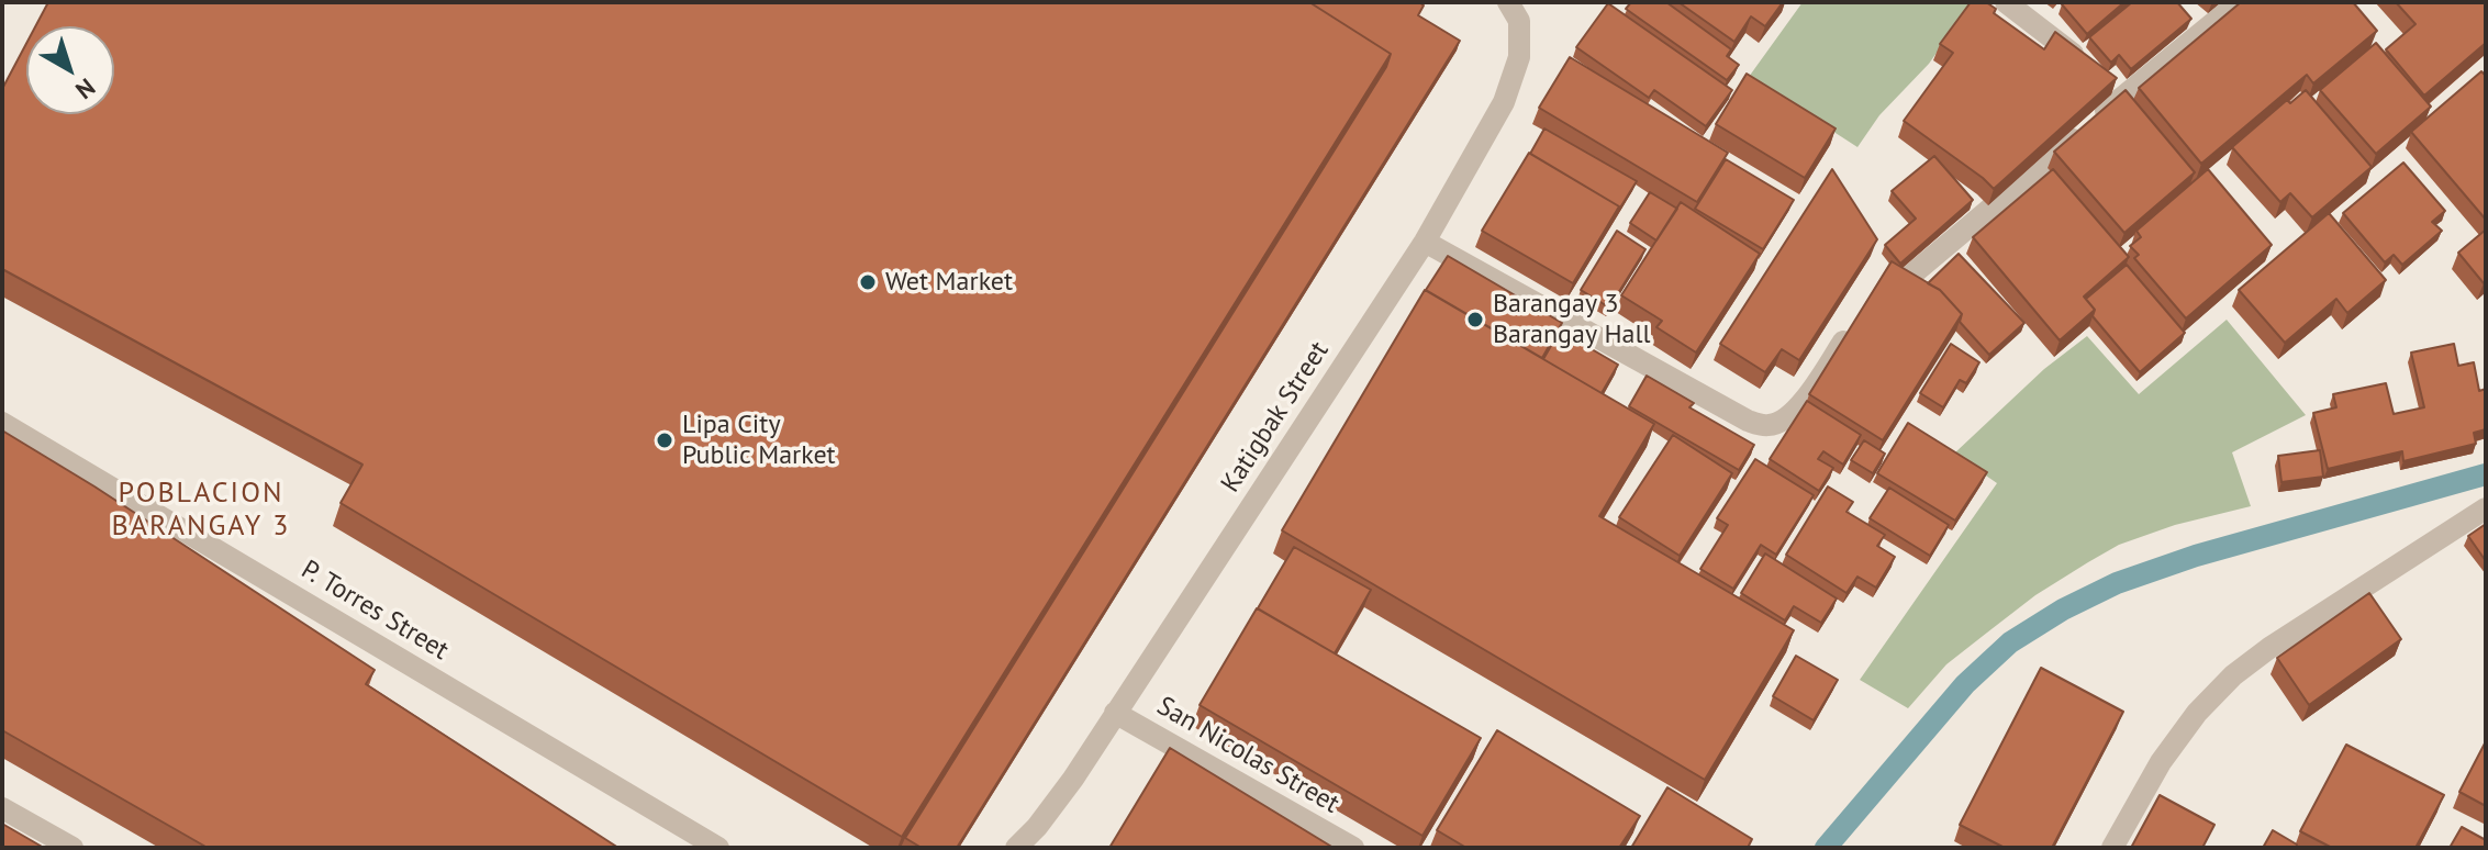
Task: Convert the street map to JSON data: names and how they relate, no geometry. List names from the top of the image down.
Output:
{
  "streets": {
    "street": ["Katigbak Street", "P. Torres Street", "San Nicolas Street"]
  },
  "crossings": [
    ["Katigbak Street", "San Nicolas Street"]
  ],
  "districts": ["POBLACION BARANGAY 3"],
  "places": ["Wet Market", "Barangay 3 Barangay Hall", "Lipa City Public Market"],
  "north": "bottom right"
}
